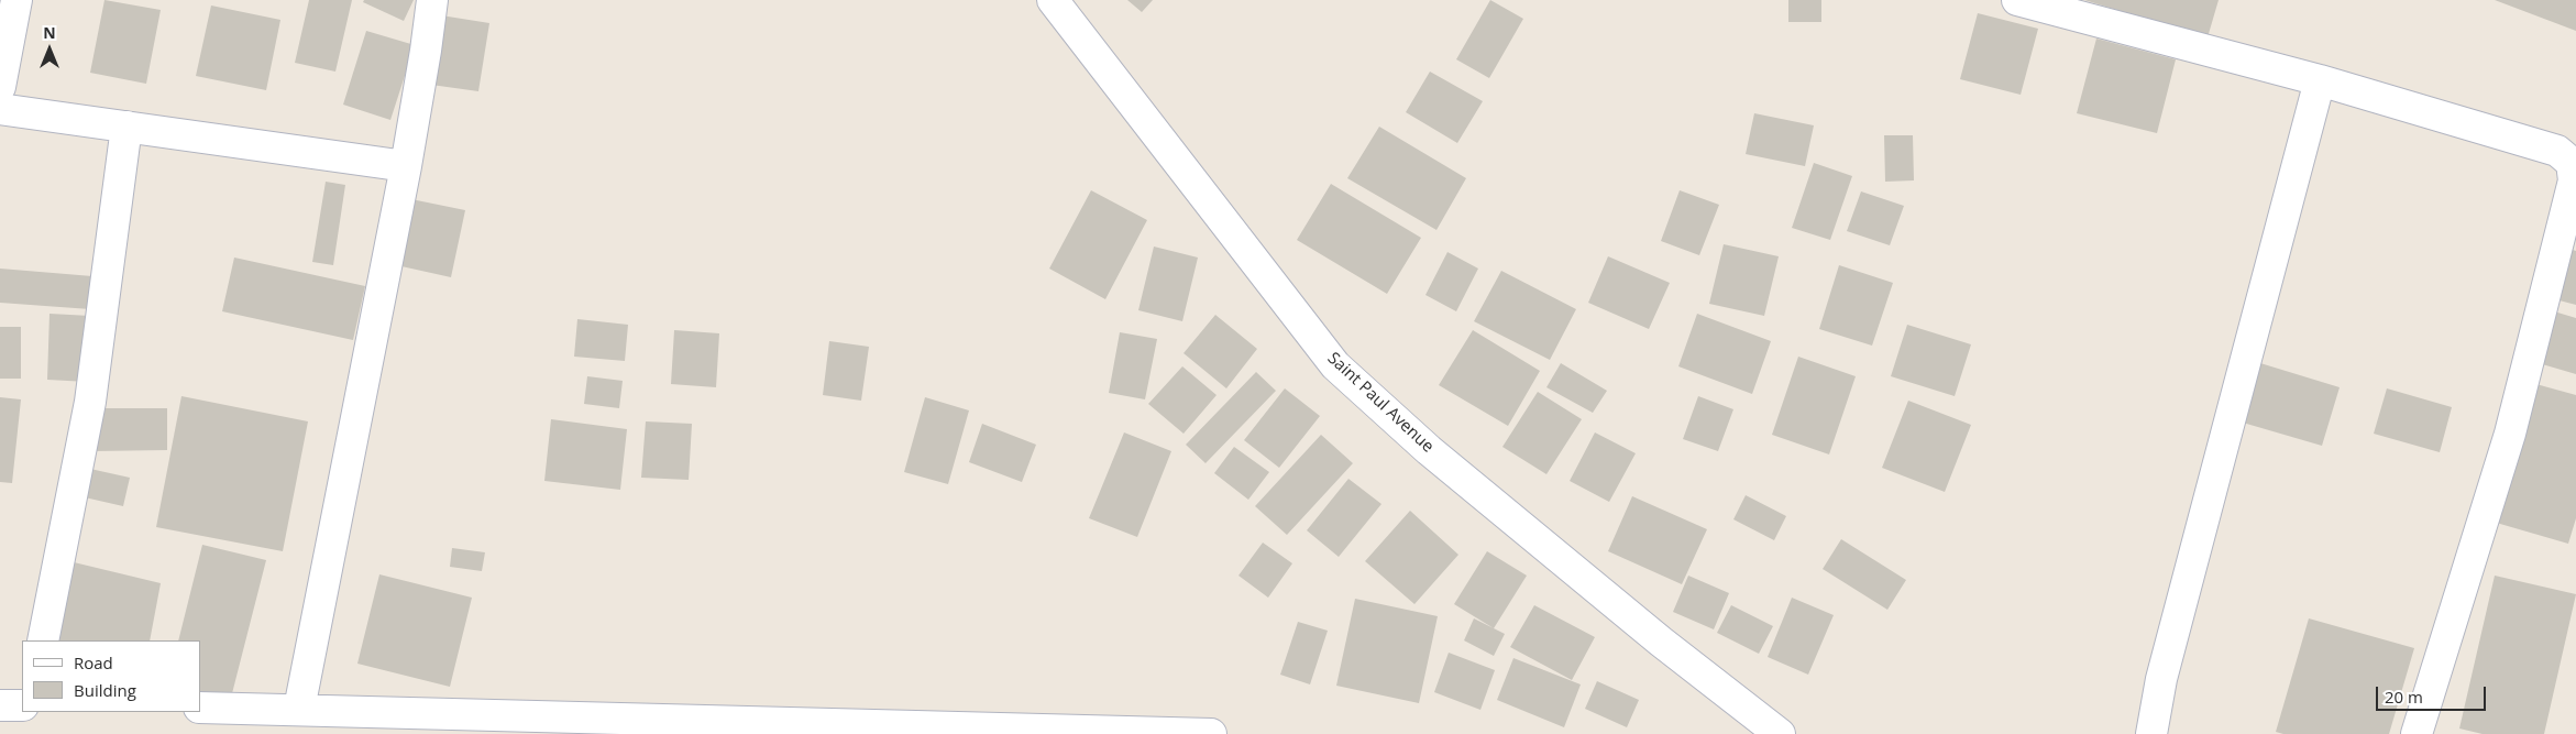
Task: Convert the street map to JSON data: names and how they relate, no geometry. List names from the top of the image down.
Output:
{
  "streets": {
    "street": ["Saint Paul Avenue"]
  },
  "legend": ["Road", "Building"],
  "scale_bar": "20 m",
  "north": "top"
}
